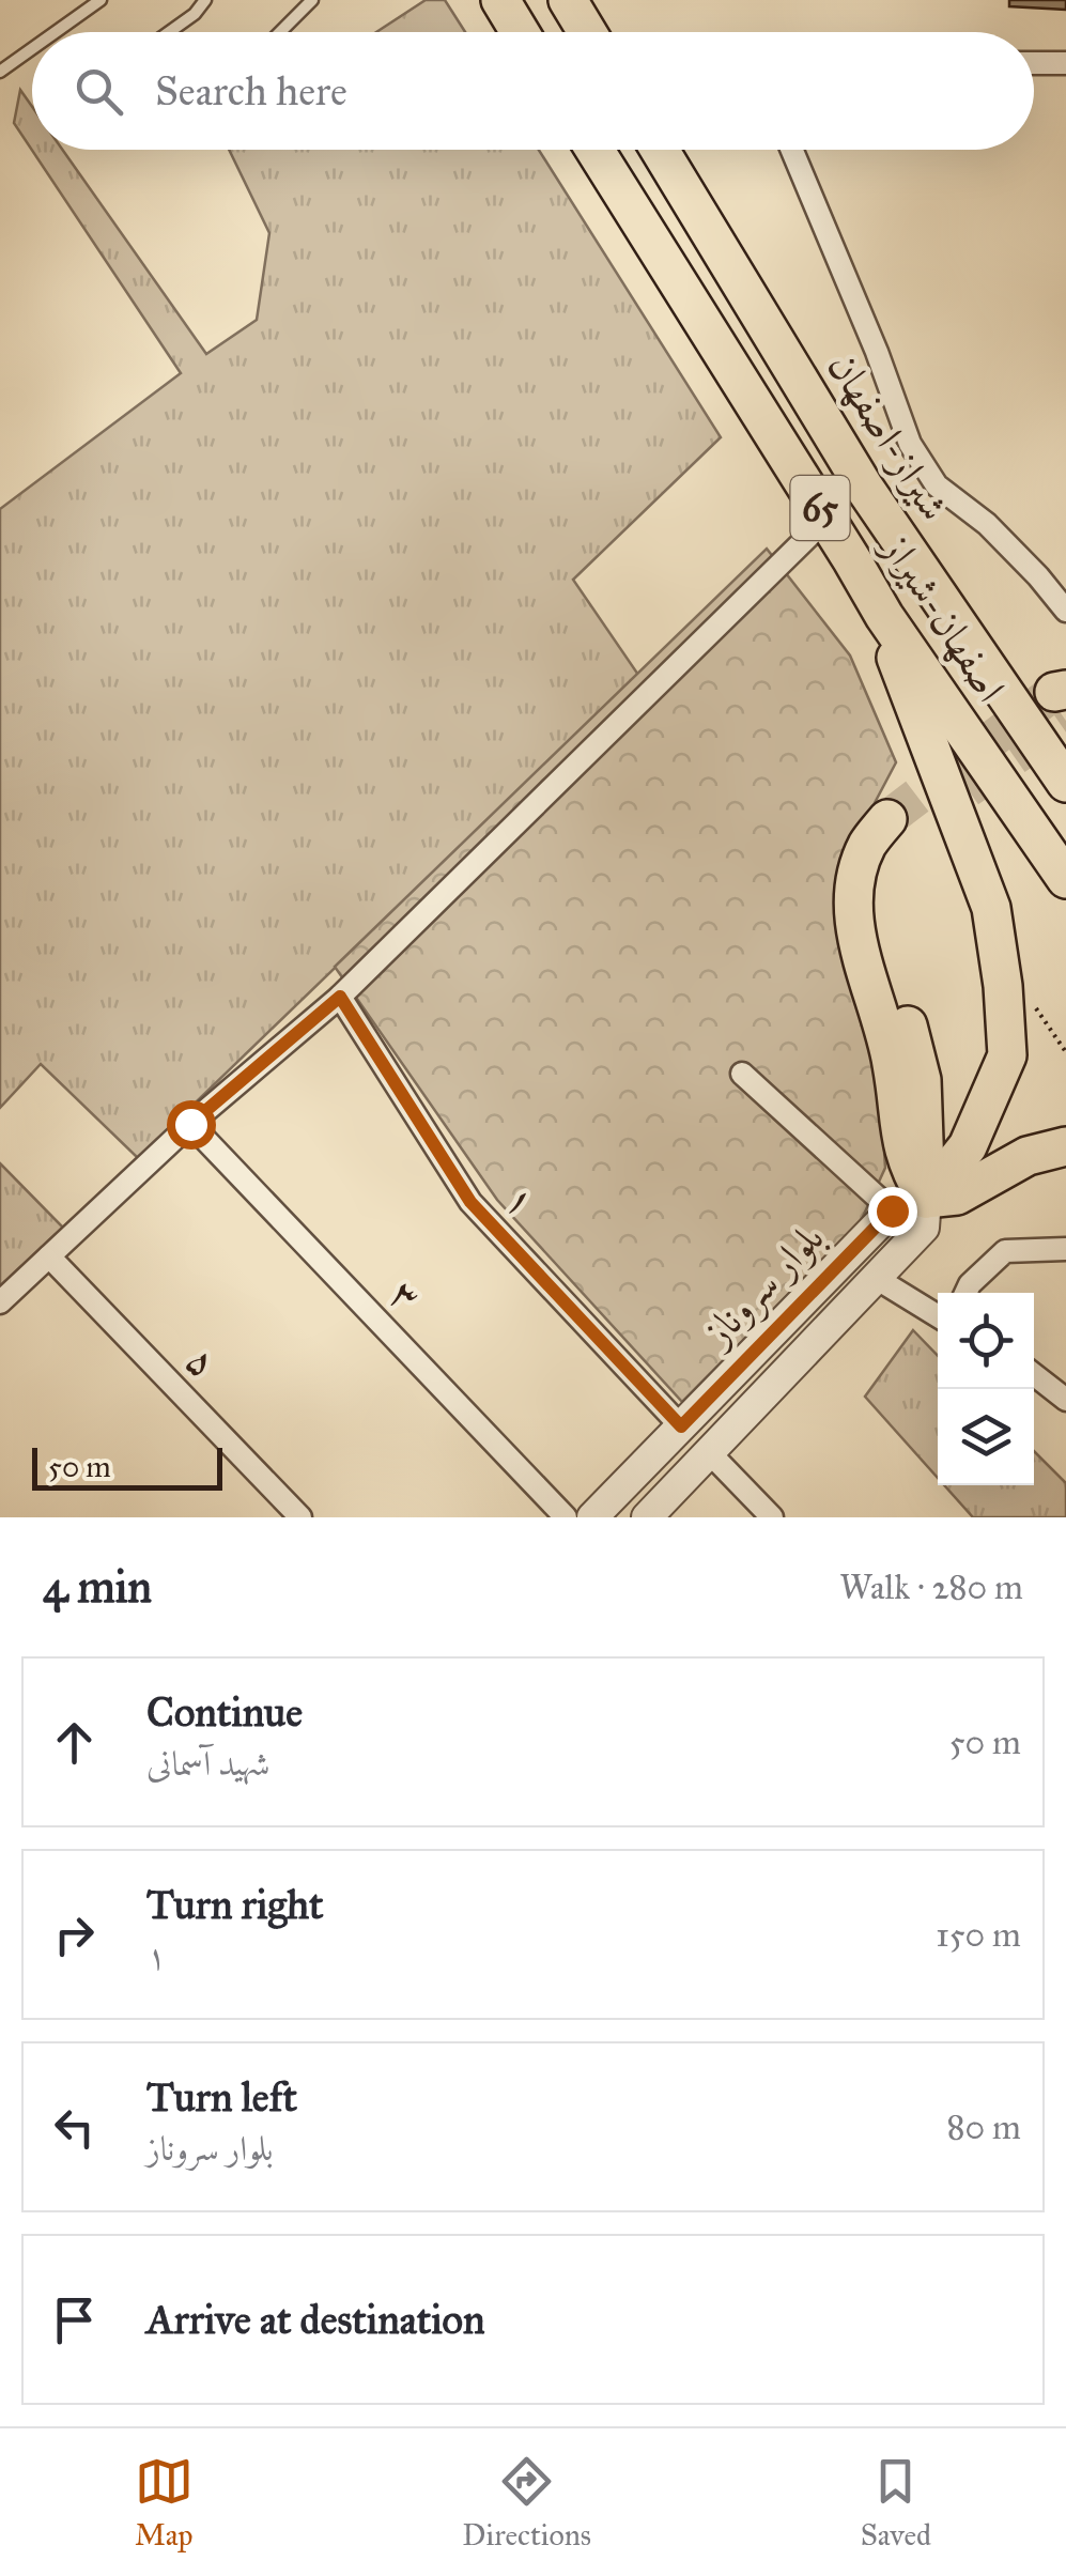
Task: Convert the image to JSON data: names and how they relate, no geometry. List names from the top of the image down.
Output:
{
  "streets": {
    "highway": ["شیراز-اصفهان", "65", "اصفهان-شیراز"],
    "street": [
      "۱",
      "بلوار سروناز",
      "۳",
      "۵"
    ]
  },
  "crossings": [
    ["۱", "بلوار سروناز"]
  ],
  "scale_bar": "50 m",
  "page": {
    "search": "Search here",
    "scale": "50 m",
    "heading": ["4 min", "Walk · 280 m"],
    "list": [
      ["Continue", "شهید آسمانی", "50 m"],
      ["Turn right", "۱", "150 m"],
      ["Turn left", "بلوار سروناز", "80 m"],
      "Arrive at destination"
    ],
    "nav": ["Map", "Directions", "Saved"]
  }
}
